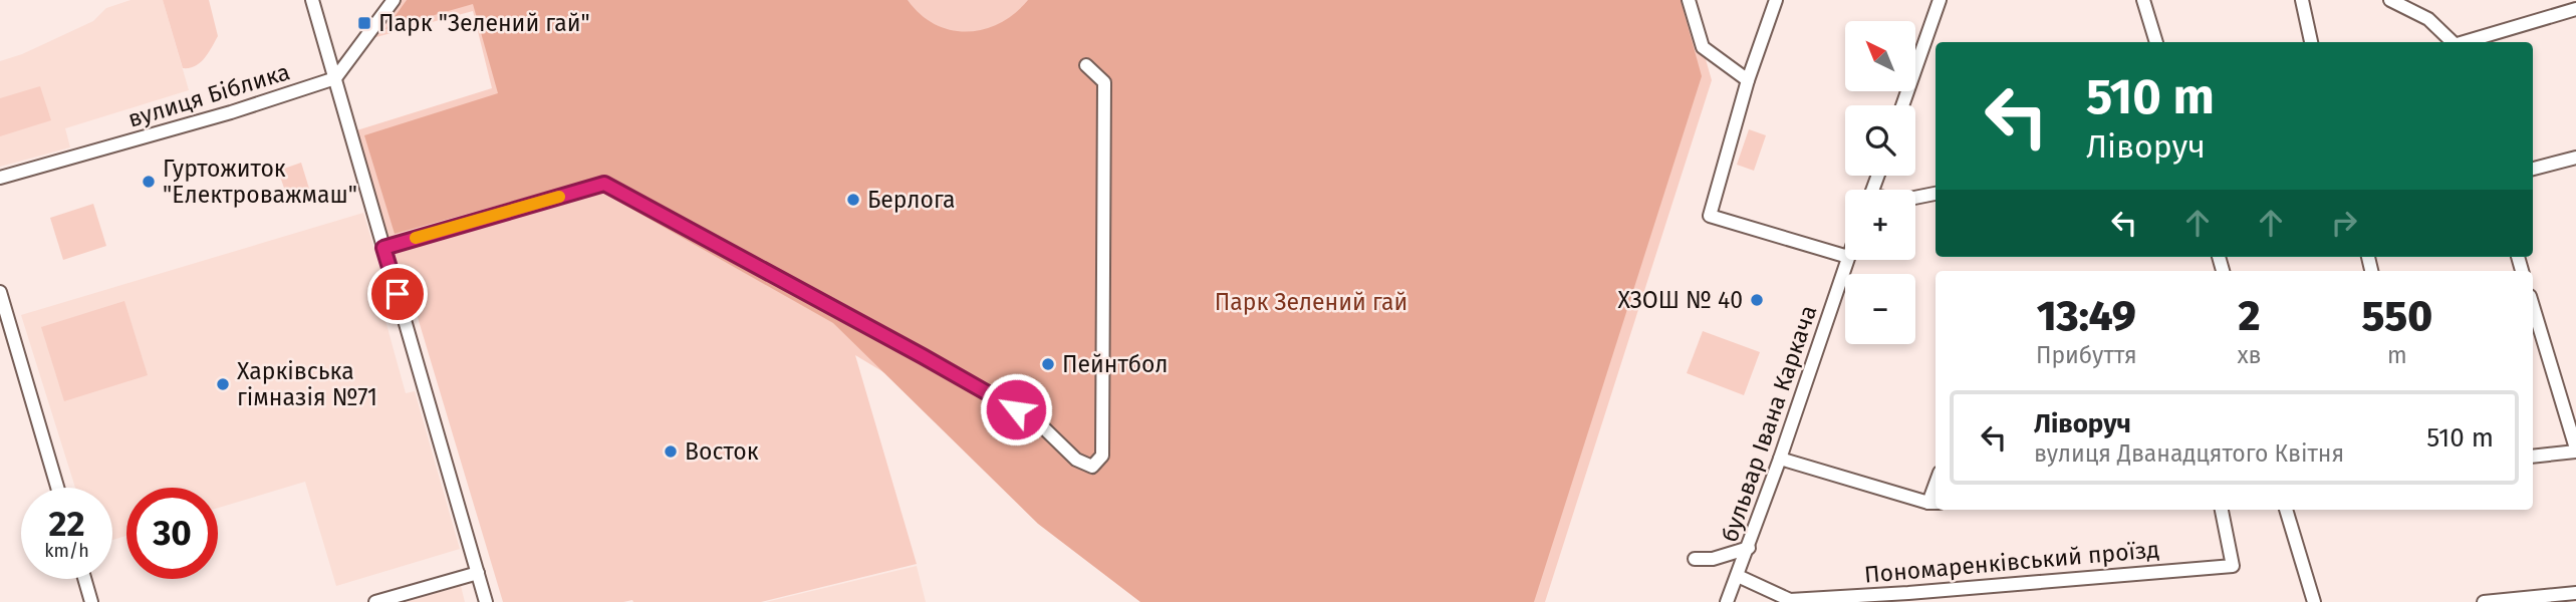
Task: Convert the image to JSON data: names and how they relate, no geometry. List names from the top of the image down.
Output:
{
  "streets": {
    "street": ["вулиця Біблика", "бульвар Івана Каркача", "Пономаренківський проїзд"]
  },
  "crossings": [
    ["бульвар Івана Каркача", "Пономаренківський проїзд"]
  ],
  "parks": ["Парк Зелений гай"],
  "places": {
    "transit": ["Парк \"Зелений гай\""],
    "other": [
      "Гуртожиток \"Електроважмаш\"",
      "Берлога",
      "ХЗОШ № 40",
      "Пейнтбол",
      "Харківська гімназія №71",
      "Восток"
    ]
  },
  "north": "top left",
  "page": {
    "map_buttons": ["+", "−"],
    "turn": ["510 m", "Ліворуч"],
    "eta": [
      "13:49",
      "Прибуття",
      "2",
      "хв",
      "550",
      "m"
    ],
    "list": [
      {
        "name": "Ліворуч",
        "note": "вулиця Дванадцятого Квітня",
        "value": "510 m"
      }
    ],
    "speed": "22 km/h",
    "limit": "30"
  }
}
